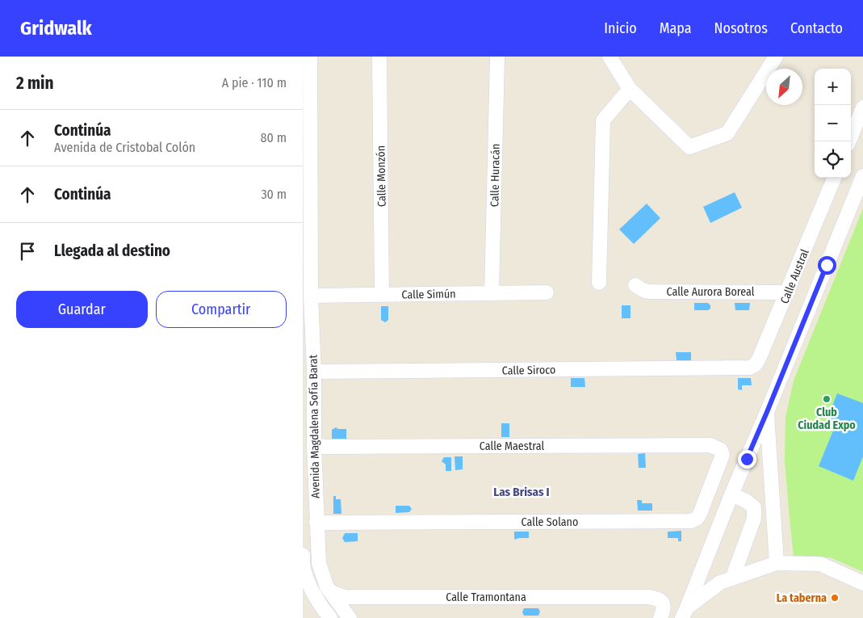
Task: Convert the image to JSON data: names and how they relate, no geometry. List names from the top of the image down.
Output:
{
  "streets": {
    "street": [
      "Calle Huracán",
      "Calle Monzón",
      "Calle Austral",
      "Calle Aurora Boreal",
      "Calle Simún",
      "Calle Siroco",
      "Avenida Magdalena Sofía Barat",
      "Calle Maestral",
      "Calle Solano",
      "Calle Tramontana"
    ]
  },
  "crossings": [
    ["Calle Huracán", "Calle Simún"],
    ["Calle Monzón", "Calle Simún"],
    ["Calle Austral", "Calle Aurora Boreal"],
    ["Calle Austral", "Calle Siroco"],
    ["Calle Simún", "Avenida Magdalena Sofía Barat"],
    ["Calle Siroco", "Avenida Magdalena Sofía Barat"],
    ["Avenida Magdalena Sofía Barat", "Calle Maestral"],
    ["Avenida Magdalena Sofía Barat", "Calle Solano"],
    ["Avenida Magdalena Sofía Barat", "Calle Tramontana"],
    ["Calle Maestral", "Calle Solano"]
  ],
  "districts": ["Las Brisas I"],
  "places": ["Club Ciudad Expo", "La taberna"],
  "north": "bottom left",
  "page": {
    "header": "Gridwalk",
    "nav": [
      "Inicio",
      "Mapa",
      "Nosotros",
      "Contacto"
    ],
    "heading": ["2 min", "A pie · 110 m"],
    "map_buttons": ["+", "−"],
    "list": [
      ["Continúa", "Avenida de Cristobal Colón", "80 m"],
      ["Continúa", "30 m"],
      "Llegada al destino"
    ],
    "buttons": ["Guardar", "Compartir"]
  }
}
